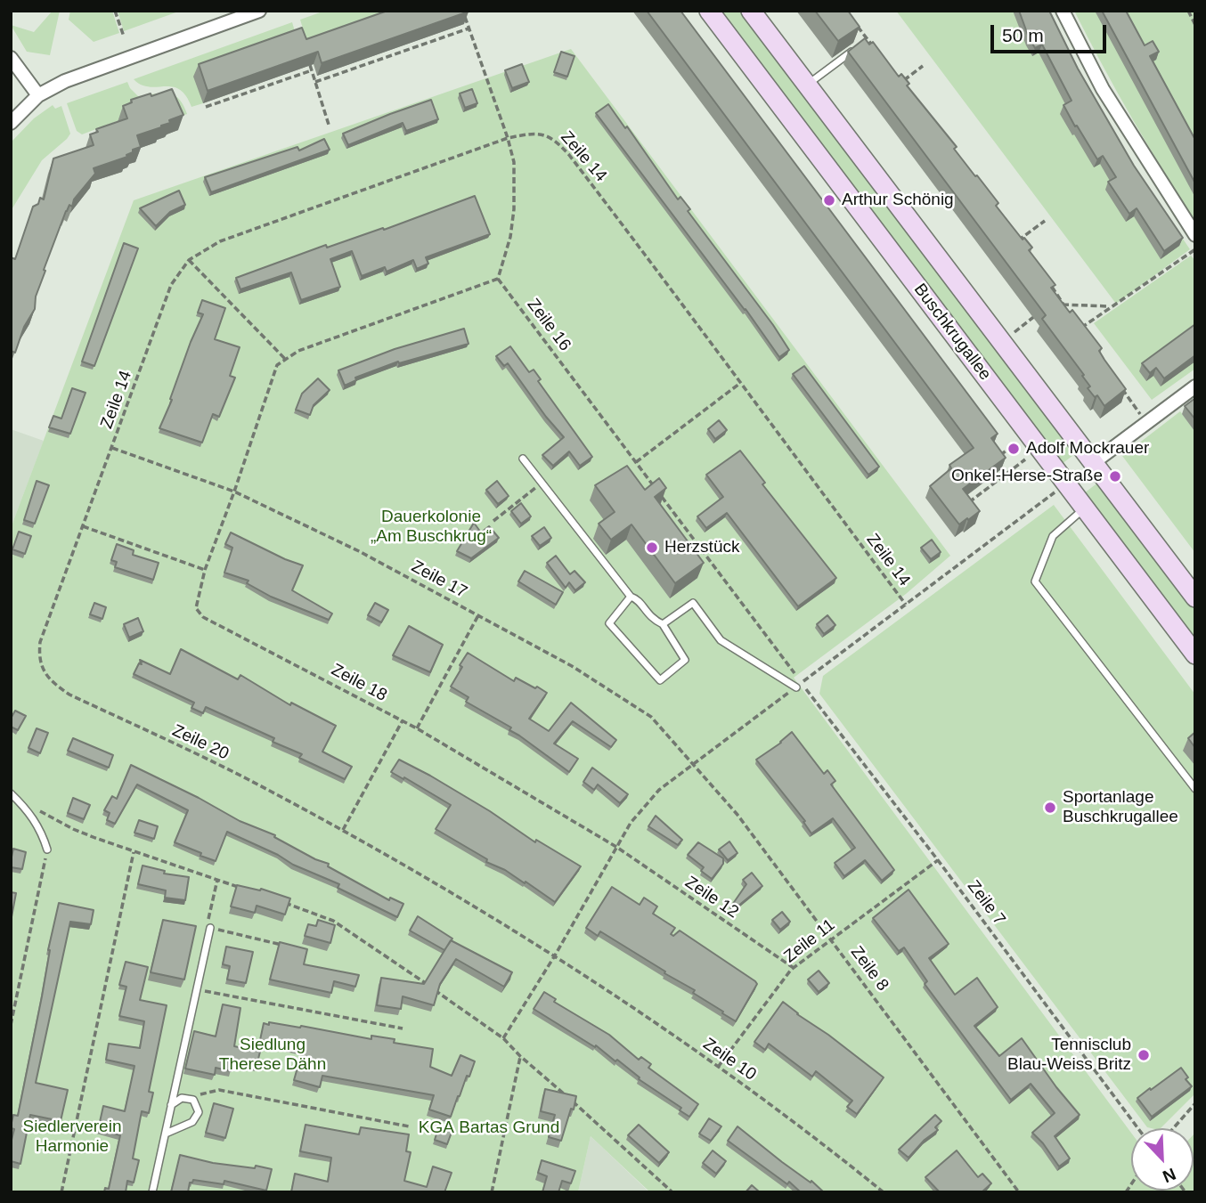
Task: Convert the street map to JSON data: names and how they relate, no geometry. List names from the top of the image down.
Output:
{
  "streets": {
    "main road": ["Buschkrugallee"],
    "path": [
      "Zeile 14",
      "Zeile 16",
      "Zeile 17",
      "Zeile 18",
      "Zeile 20",
      "Zeile 12",
      "Zeile 7",
      "Zeile 11",
      "Zeile 8",
      "Zeile 10"
    ]
  },
  "crossings": [
    ["Zeile 14", "Zeile 17"],
    ["Zeile 14", "Zeile 20"],
    ["Zeile 16", "Zeile 7"],
    ["Zeile 17", "Zeile 18"],
    ["Zeile 17", "Zeile 20"],
    ["Zeile 17", "Zeile 8"],
    ["Zeile 18", "Zeile 12"],
    ["Zeile 20", "Zeile 10"],
    ["Zeile 12", "Zeile 11"],
    ["Zeile 7", "Zeile 11"],
    ["Zeile 11", "Zeile 8"],
    ["Zeile 11", "Zeile 10"]
  ],
  "parks": [
    "Dauerkolonie „Am Buschkrug“",
    "Siedlung Therese Dähn",
    "Siedlerverein Harmonie",
    "KGA Bartas Grund"
  ],
  "places": [
    "Arthur Schönig",
    "Adolf Mockrauer",
    "Onkel-Herse-Straße",
    "Herzstück",
    "Sportanlage Buschkrugallee",
    "Tennisclub Blau-Weiss Britz"
  ],
  "scale_bar": "50 m",
  "north": "bottom right"
}
